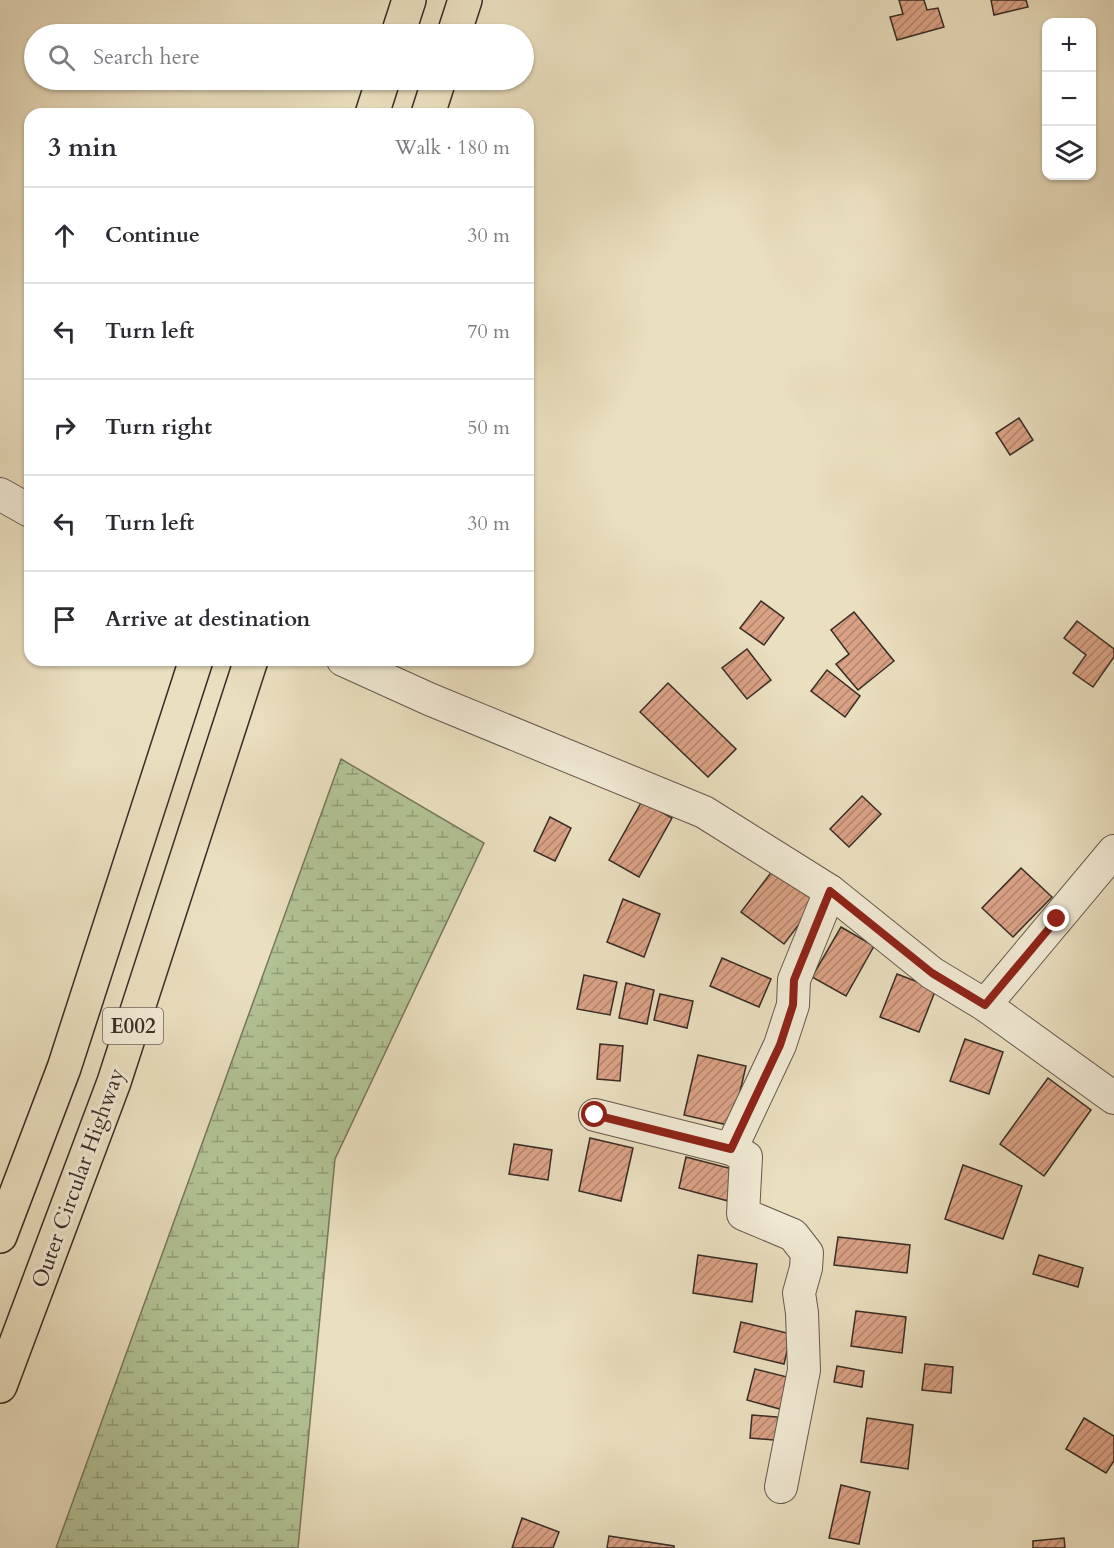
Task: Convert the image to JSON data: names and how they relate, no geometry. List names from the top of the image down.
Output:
{
  "streets": {
    "highway": ["E002", "Outer Circular Highway"]
  },
  "page": {
    "map_buttons": ["+", "−"],
    "search": "Search here",
    "heading": ["3 min", "Walk · 180 m"],
    "list": [
      ["Continue", "30 m"],
      ["Turn left", "70 m"],
      ["Turn right", "50 m"],
      ["Turn left", "30 m"],
      "Arrive at destination"
    ]
  }
}
